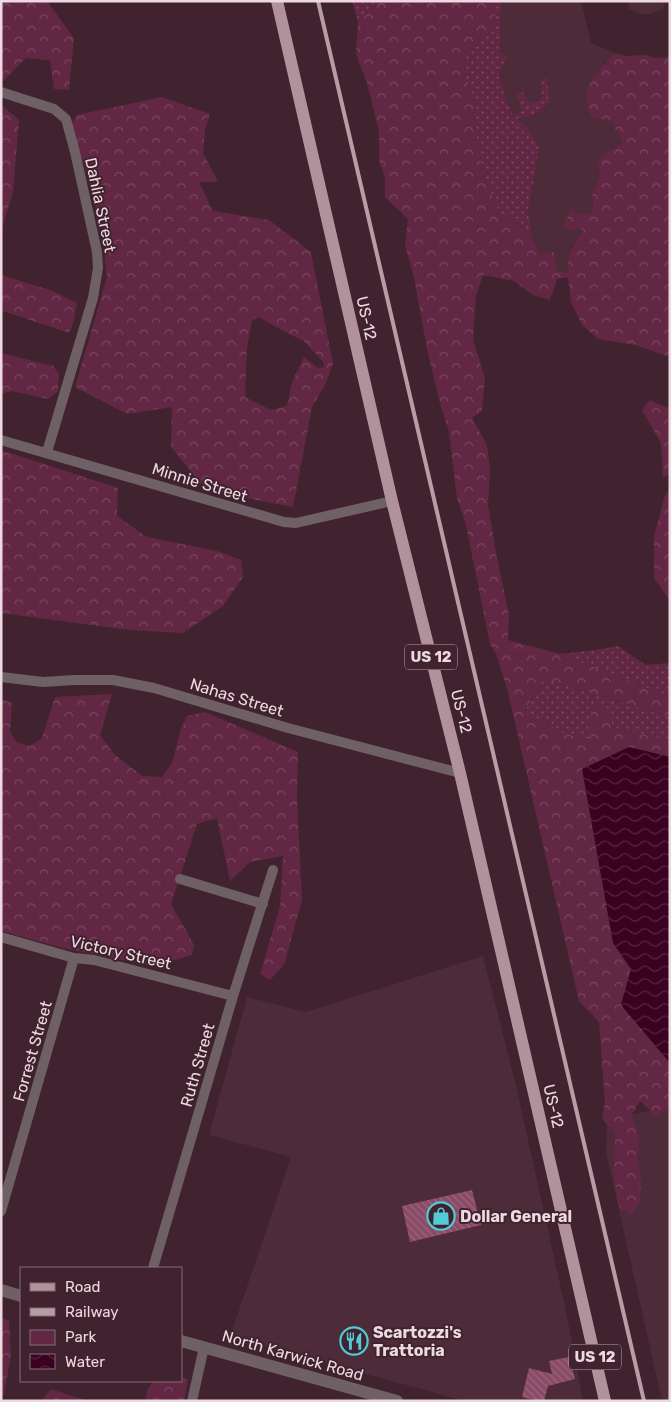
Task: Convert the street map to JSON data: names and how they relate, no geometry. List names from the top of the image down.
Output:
{
  "streets": {
    "main road": ["US-12", "US 12"],
    "street": [
      "Dahlia Street",
      "Minnie Street",
      "Nahas Street",
      "Victory Street",
      "Forrest Street",
      "Ruth Street",
      "North Karwick Road"
    ]
  },
  "crossings": [
    ["Dahlia Street", "Minnie Street"],
    ["US-12", "Minnie Street"],
    ["US-12", "Nahas Street"],
    ["Victory Street", "Forrest Street"],
    ["Victory Street", "Ruth Street"]
  ],
  "places": {
    "shop": ["Dollar General"],
    "restaurant": ["Scartozzi's Trattoria"]
  },
  "legend": [
    "Road",
    "Railway",
    "Park",
    "Water"
  ]
}
